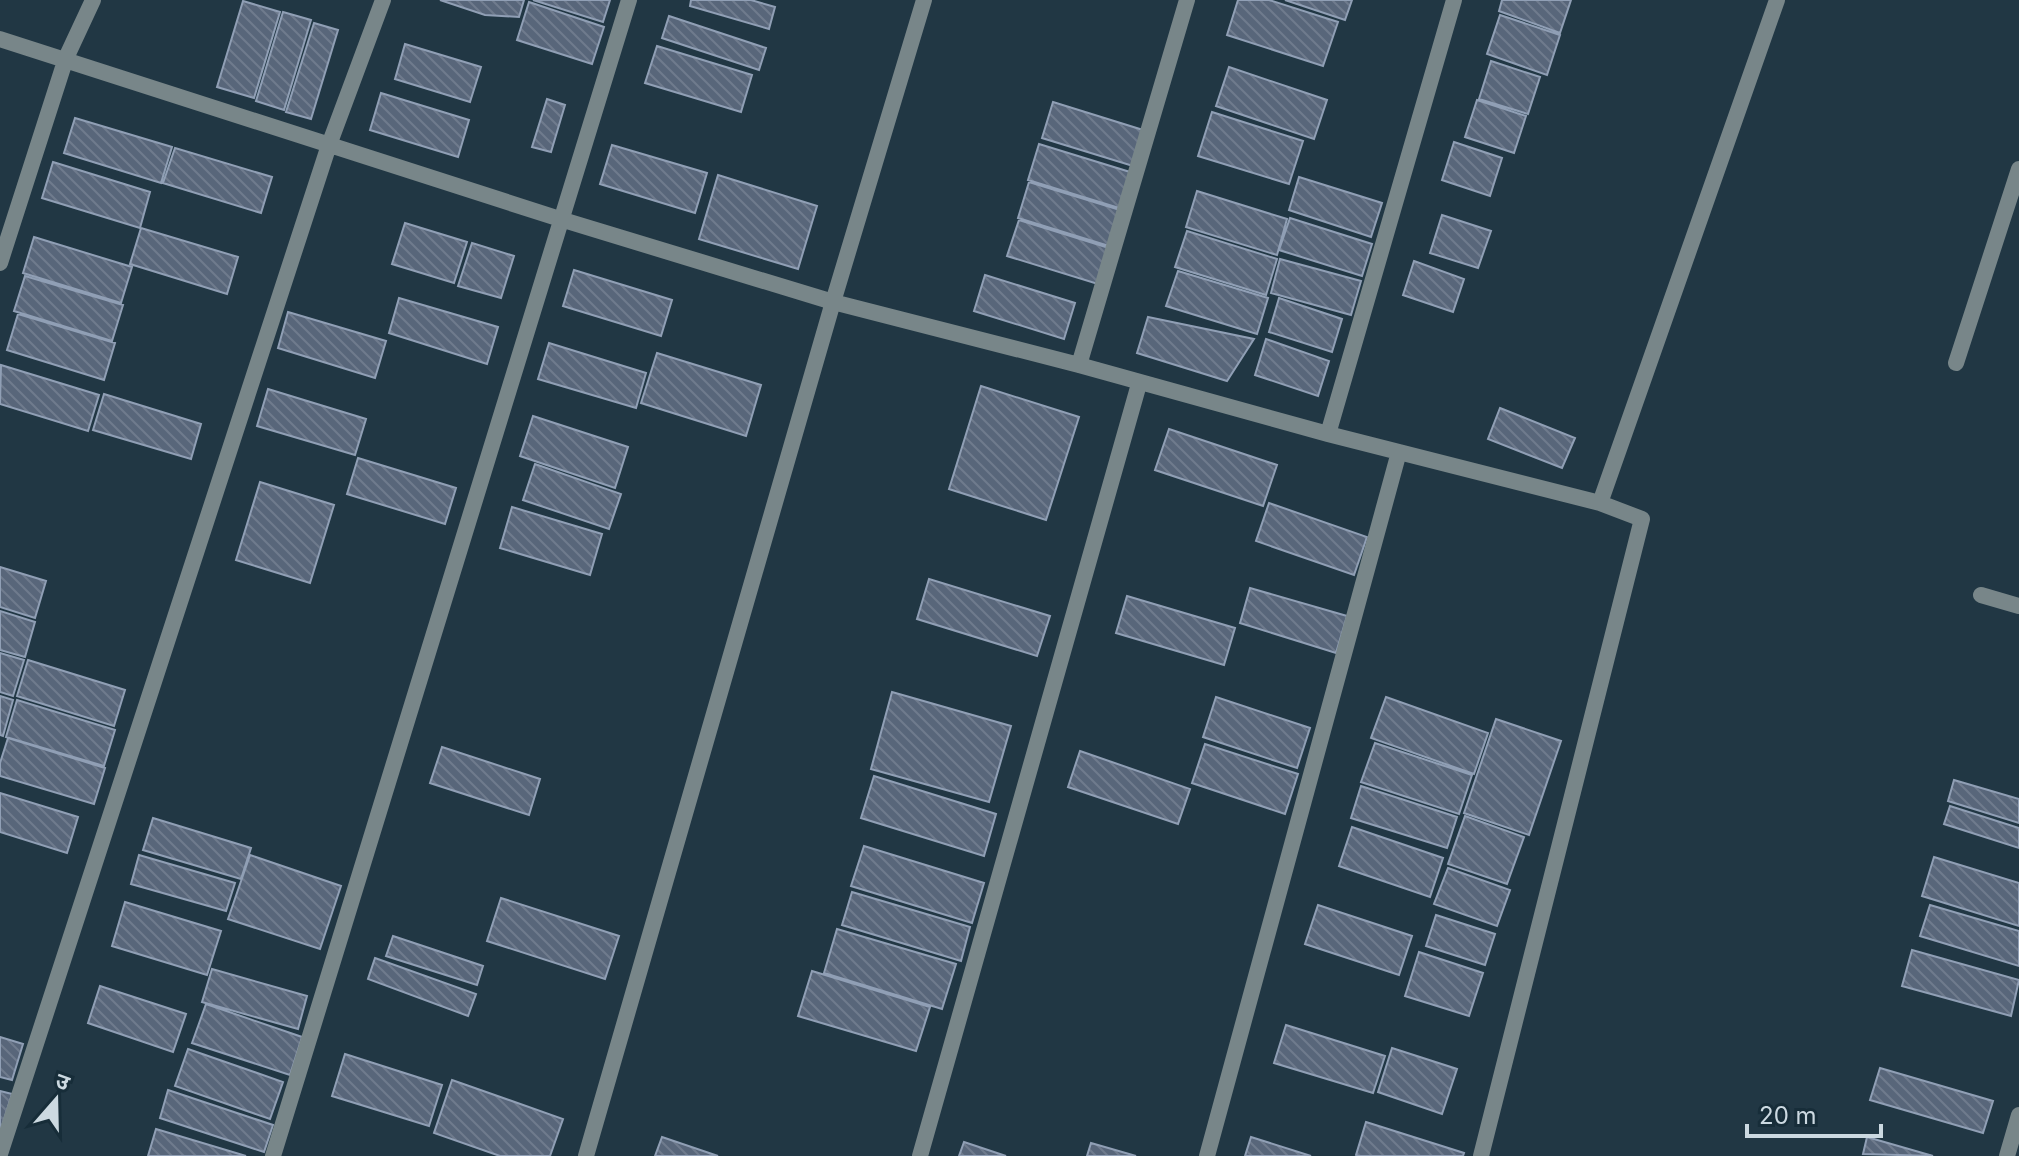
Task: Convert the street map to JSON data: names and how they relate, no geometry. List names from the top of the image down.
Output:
{
  "scale_bar": "20 m",
  "north": "top"
}
